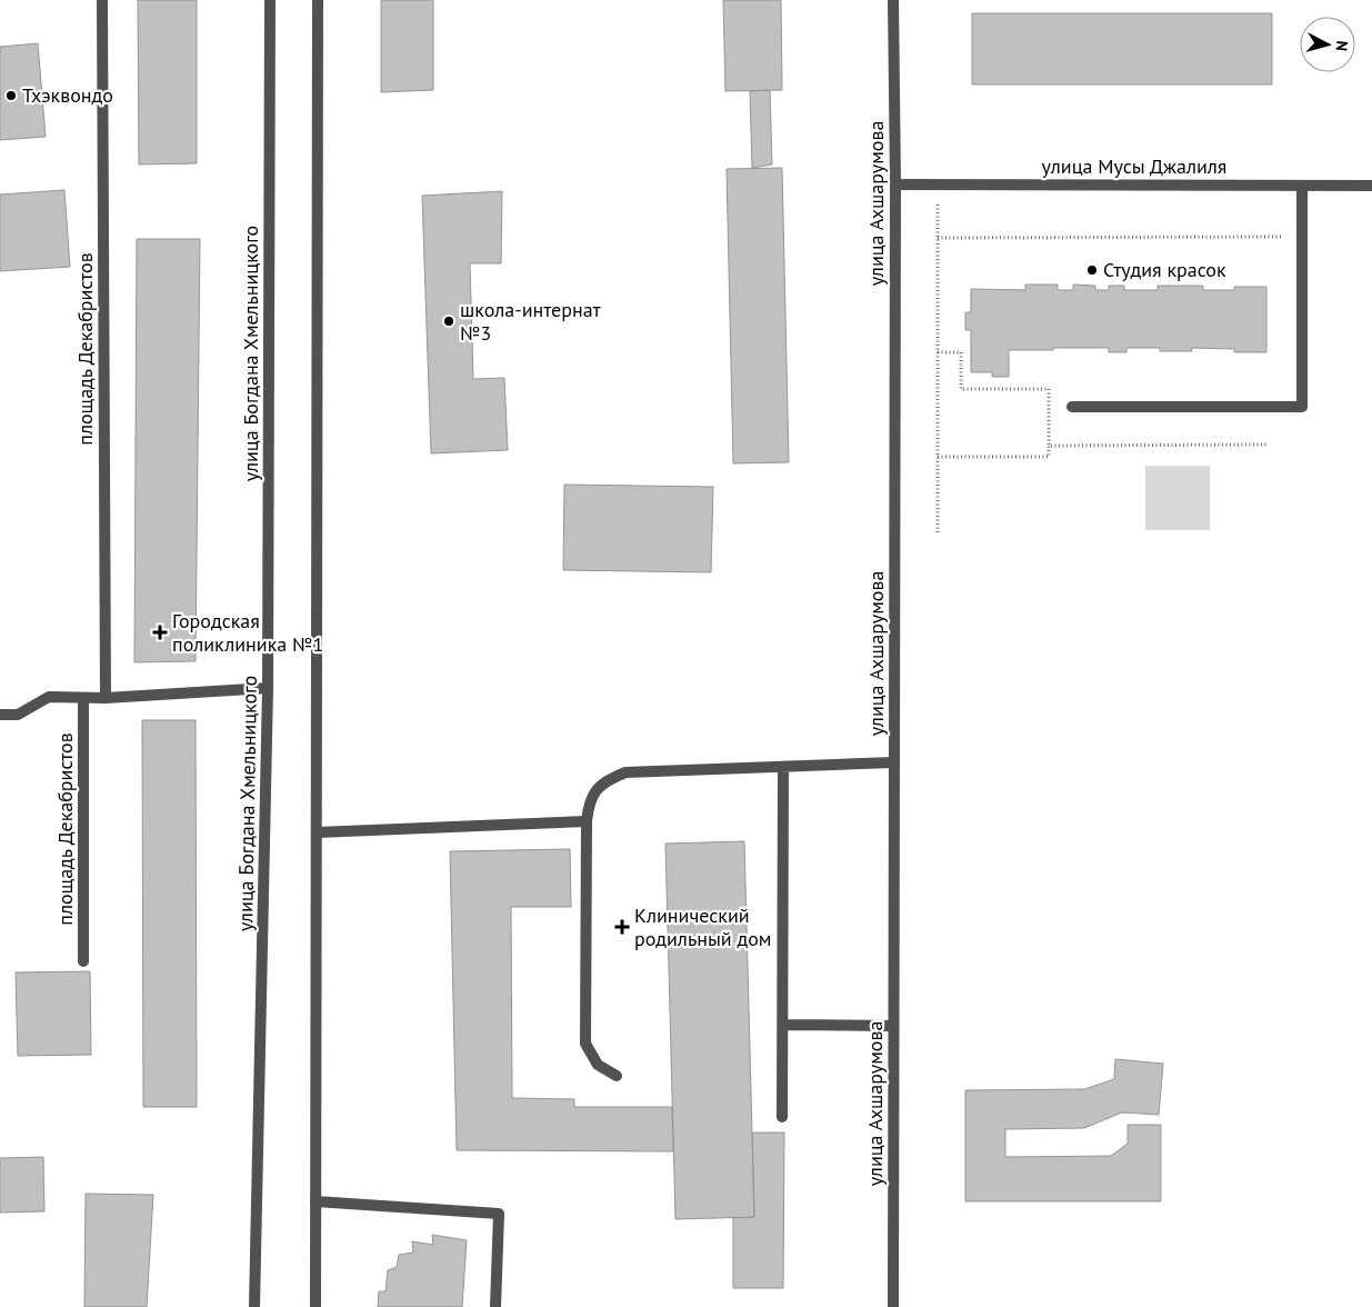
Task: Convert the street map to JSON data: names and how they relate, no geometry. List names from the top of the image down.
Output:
{
  "streets": {
    "street": [
      "улица Мусы Джалиля",
      "улица Ахшарумова",
      "площадь Декабристов",
      "улица Богдана Хмельницкого"
    ]
  },
  "crossings": [
    ["улица Мусы Джалиля", "улица Ахшарумова"]
  ],
  "places": {
    "other": ["Тхэквондо", "Студия красок", "школа-интернат №3"],
    "health": ["Городская поликлиника №1", "Клинический родильный дом"]
  },
  "north": "right"
}
